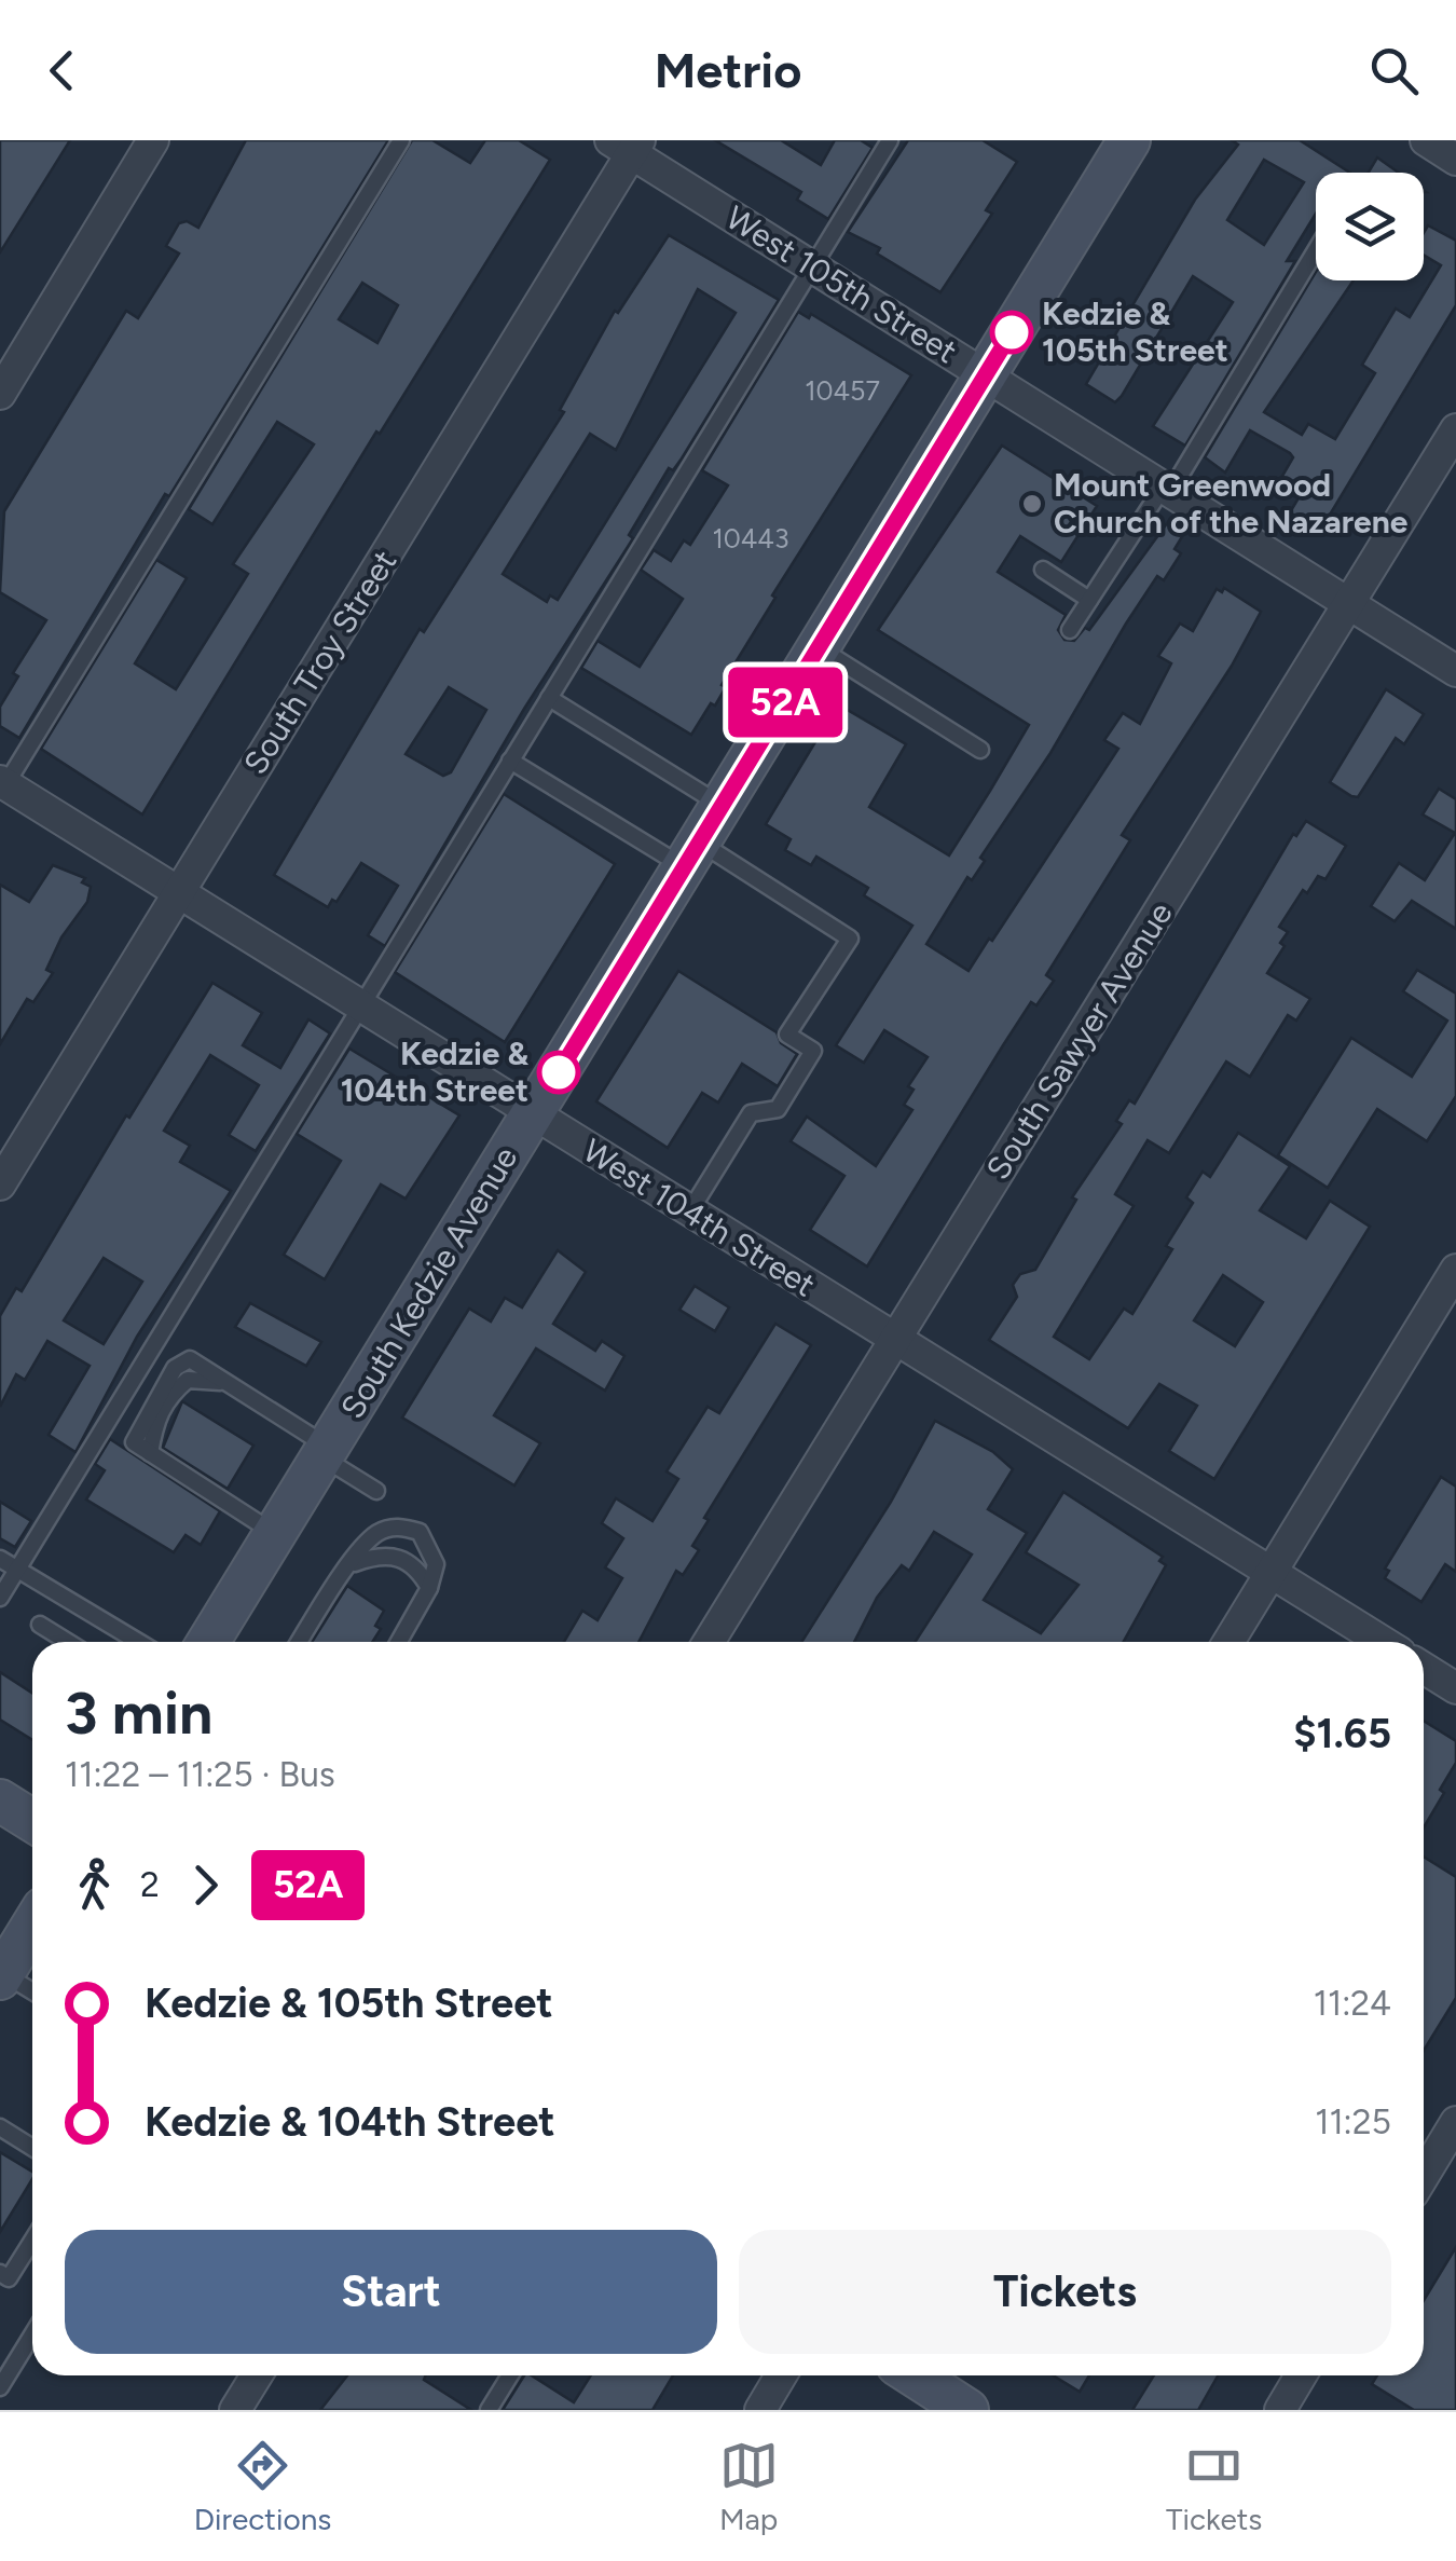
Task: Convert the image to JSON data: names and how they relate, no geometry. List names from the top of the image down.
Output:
{
  "streets": {
    "main road": ["South Kedzie Avenue"],
    "street": [
      "West 105th Street",
      "South Troy Street",
      "South Sawyer Avenue",
      "West 104th Street"
    ]
  },
  "crossings": [
    ["West 105th Street", "South Troy Street"],
    ["West 105th Street", "South Sawyer Avenue"],
    ["West 105th Street", "South Kedzie Avenue"],
    ["South Troy Street", "West 104th Street"],
    ["South Sawyer Avenue", "West 104th Street"],
    ["West 104th Street", "South Kedzie Avenue"]
  ],
  "places": ["Kedzie & 105th Street", "Mount Greenwood Church of the Nazarene", "Kedzie & 104th Street"],
  "lines": ["bus line 52A"],
  "house_numbers": ["10457", "10443"],
  "page": {
    "header": "Metrio",
    "on_map": "52A",
    "heading": ["3 min", "11:22 – 11:25 · Bus", "$1.65"],
    "legs": ["2", "52A"],
    "list": [
      {
        "name": "Kedzie & 105th Street",
        "value": "11:24"
      },
      {
        "name": "Kedzie & 104th Street",
        "value": "11:25"
      }
    ],
    "buttons": ["Start", "Tickets"],
    "tabs": ["Directions", "Map", "Tickets"]
  }
}
